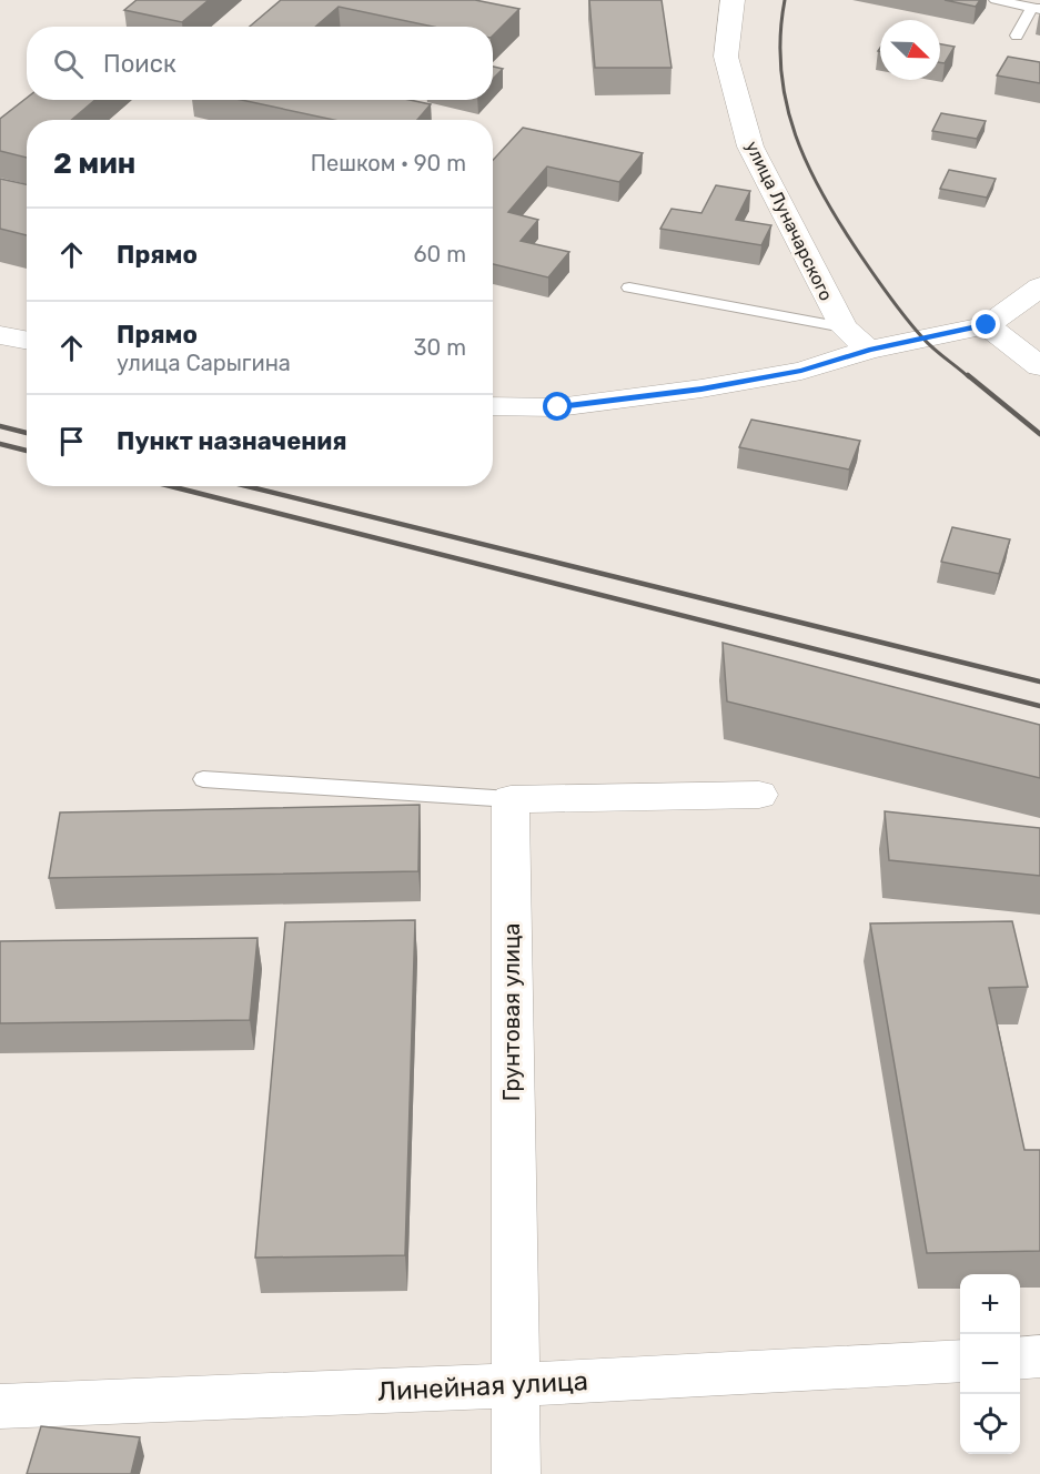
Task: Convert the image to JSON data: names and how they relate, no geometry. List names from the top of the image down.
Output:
{
  "streets": {
    "main road": ["улица Луначарского", "Грунтовая улица", "Линейная улица"]
  },
  "crossings": [
    ["Грунтовая улица", "Линейная улица"]
  ],
  "north": "bottom right",
  "page": {
    "search": "Поиск",
    "heading": ["2 мин", "Пешком · 90 m"],
    "list": [
      ["Прямо", "60 m"],
      ["Прямо", "улица Сарыгина", "30 m"],
      "Пункт назначения"
    ],
    "map_buttons": ["+", "−"]
  }
}
